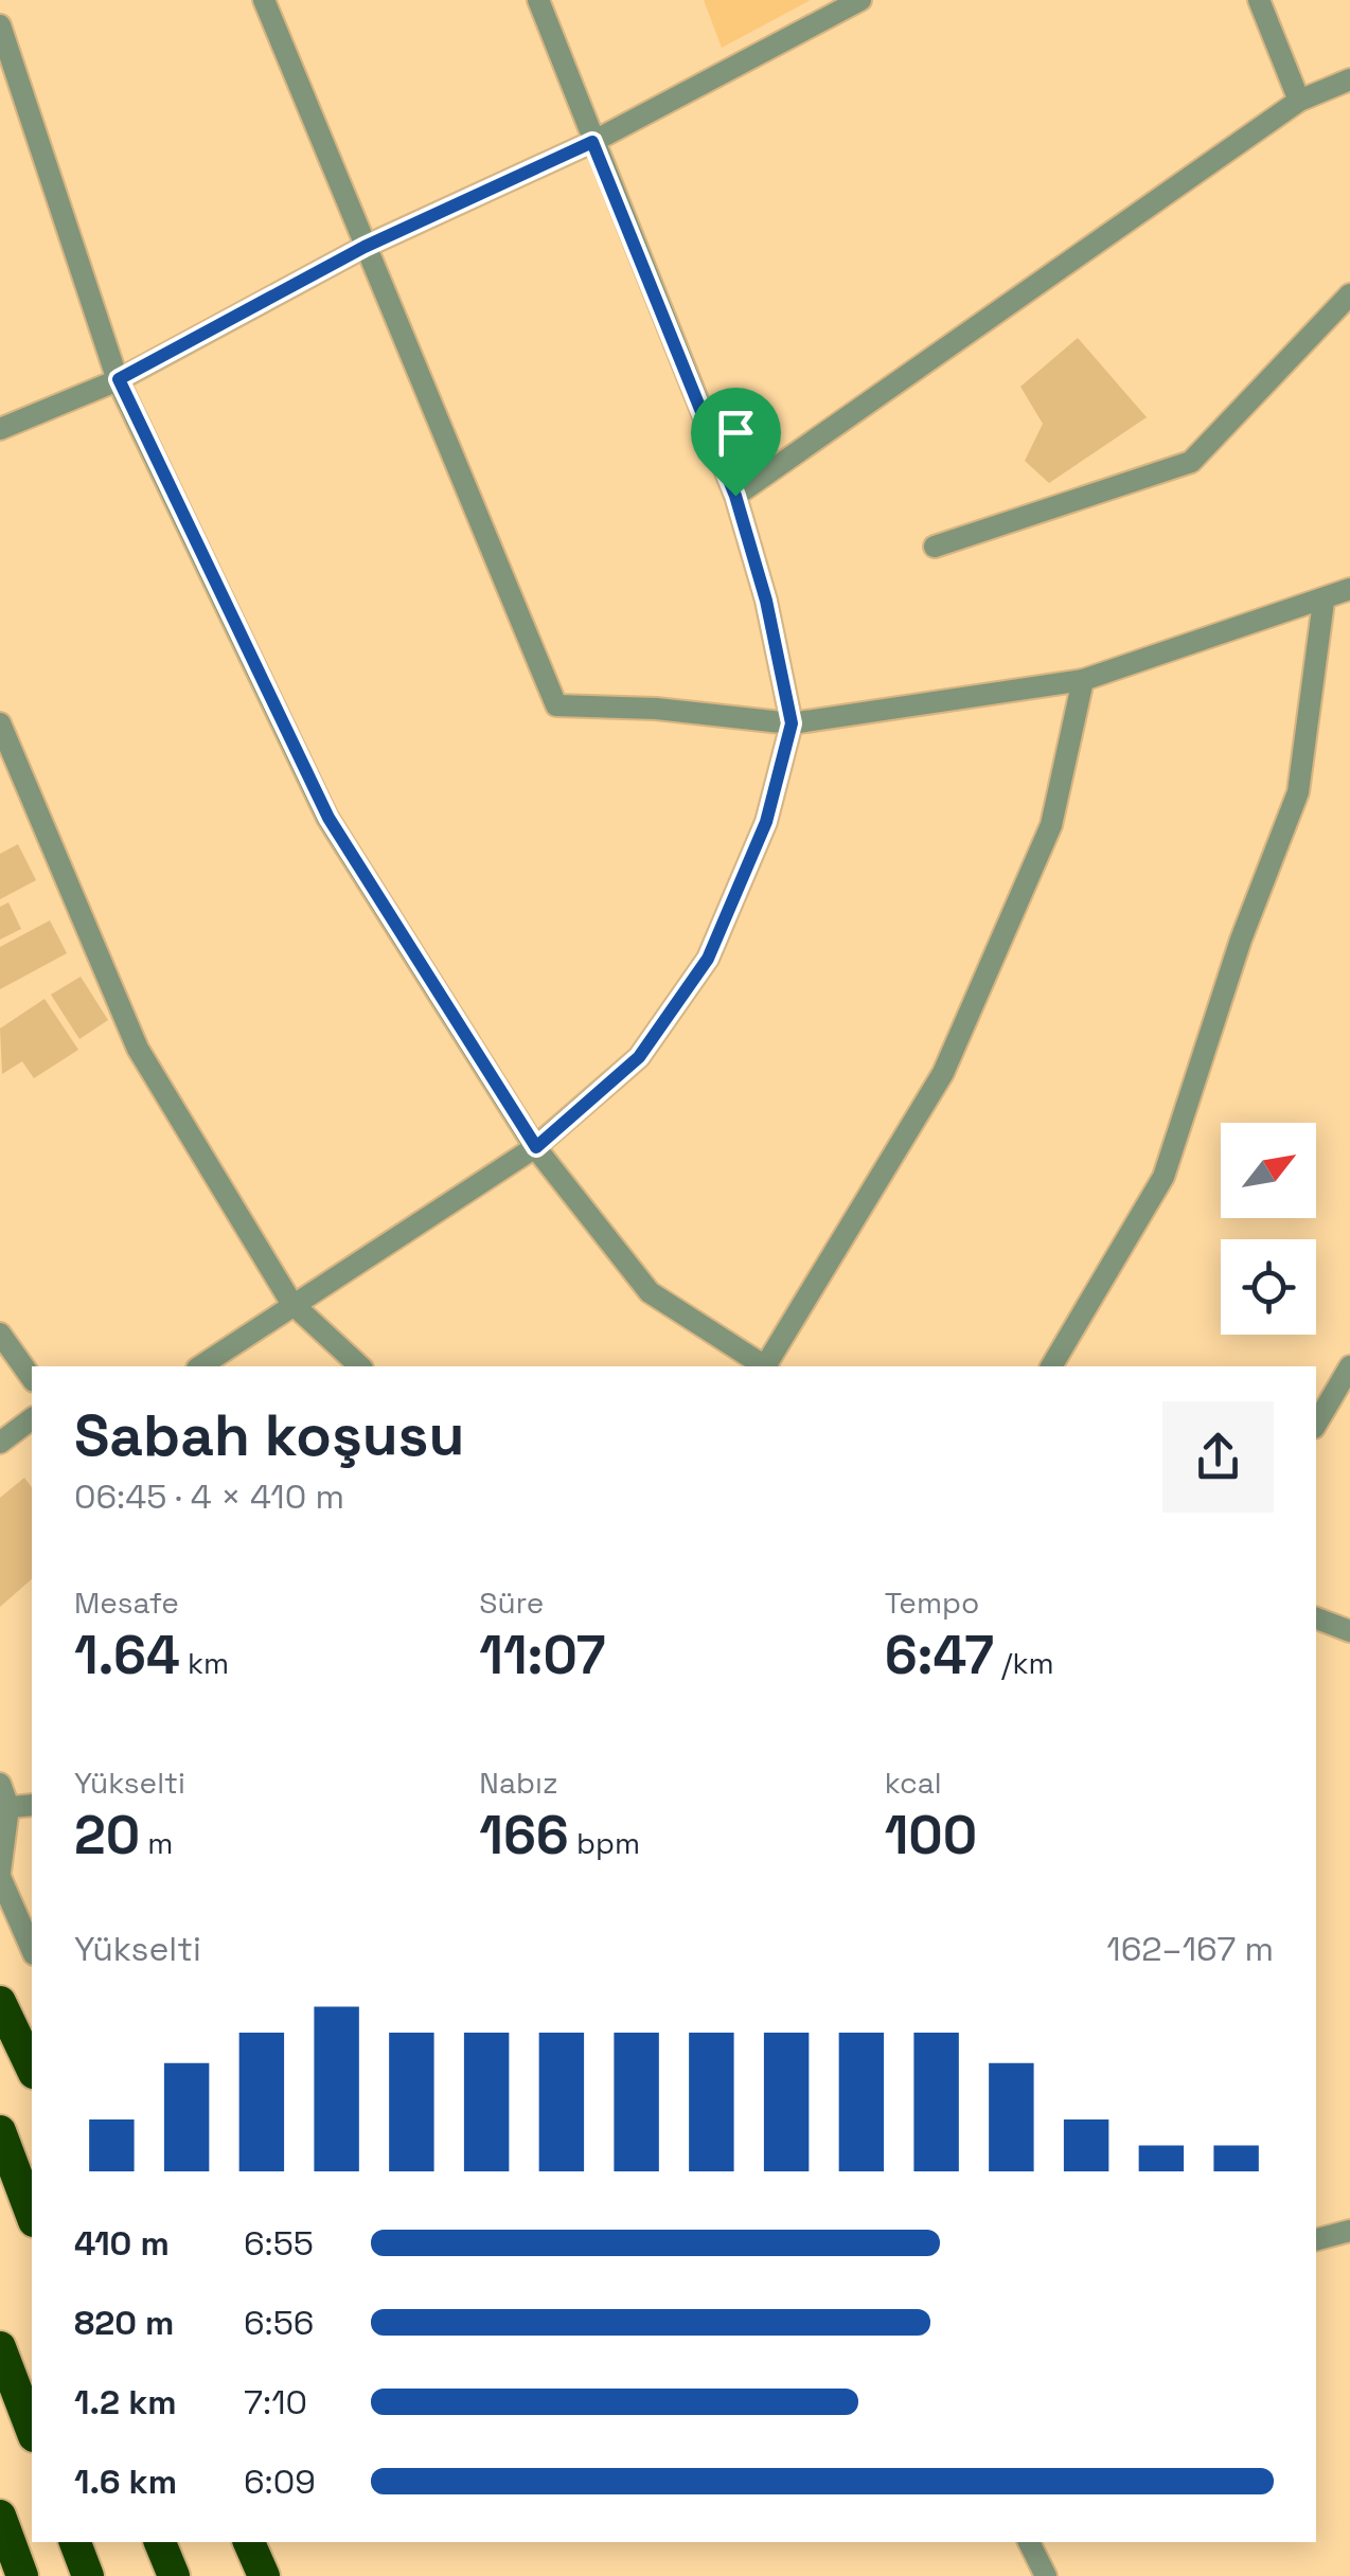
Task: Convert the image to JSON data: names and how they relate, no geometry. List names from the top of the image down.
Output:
{
  "north": "top right",
  "page": {
    "heading": ["Sabah koşusu", "06:45 · 4 × 410 m"],
    "stats": [
      ["Mesafe", "1.64 km"],
      ["Süre", "11:07"],
      ["Tempo", "6:47 /km"],
      ["Yükselti", "20 m"],
      ["Nabız", "166 bpm"],
      ["kcal", "100"]
    ],
    "chart": ["Yükselti", "162–167 m"],
    "list": [
      {
        "name": "410 m",
        "note": "6:55"
      },
      {
        "name": "820 m",
        "note": "6:56"
      },
      {
        "name": "1.2 km",
        "note": "7:10"
      },
      {
        "name": "1.6 km",
        "note": "6:09"
      }
    ]
  }
}
